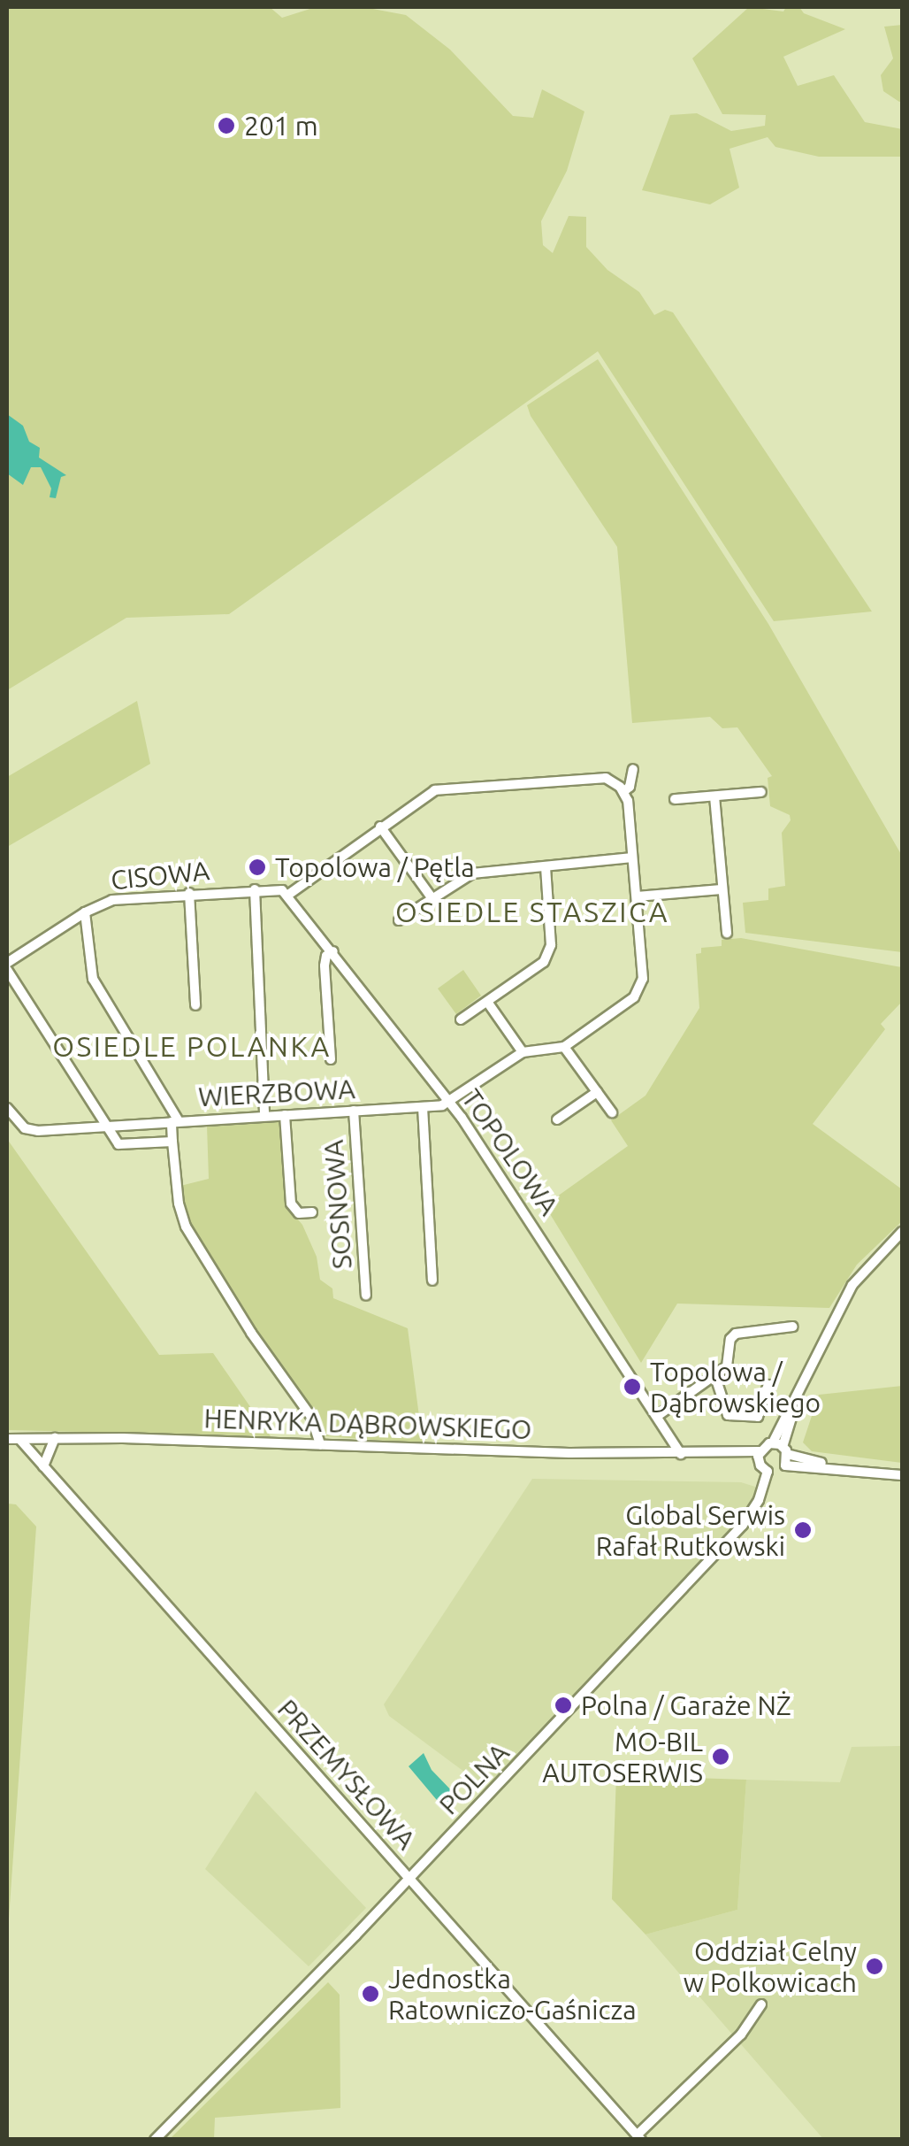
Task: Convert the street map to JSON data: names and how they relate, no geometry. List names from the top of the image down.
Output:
{
  "streets": {
    "street": [
      "CISOWA",
      "WIERZBOWA",
      "TOPOLOWA",
      "SOSNOWA",
      "HENRYKA DĄBROWSKIEGO",
      "PRZEMYSŁOWA",
      "POLNA"
    ]
  },
  "crossings": [
    ["CISOWA", "TOPOLOWA"],
    ["WIERZBOWA", "TOPOLOWA"],
    ["WIERZBOWA", "SOSNOWA"],
    ["TOPOLOWA", "HENRYKA DĄBROWSKIEGO"],
    ["HENRYKA DĄBROWSKIEGO", "PRZEMYSŁOWA"],
    ["PRZEMYSŁOWA", "POLNA"]
  ],
  "districts": ["OSIEDLE STASZICA", "OSIEDLE POLANKA"],
  "places": [
    "201 m",
    "Topolowa / Pętla",
    "Topolowa / Dąbrowskiego",
    "Global Serwis Rafał Rutkowski",
    "Polna / Garaże NŻ",
    "MO-BIL AUTOSERWIS",
    "Oddział Celny w Polkowicach",
    "Jednostka Ratowniczo-Gaśnicza"
  ]
}
